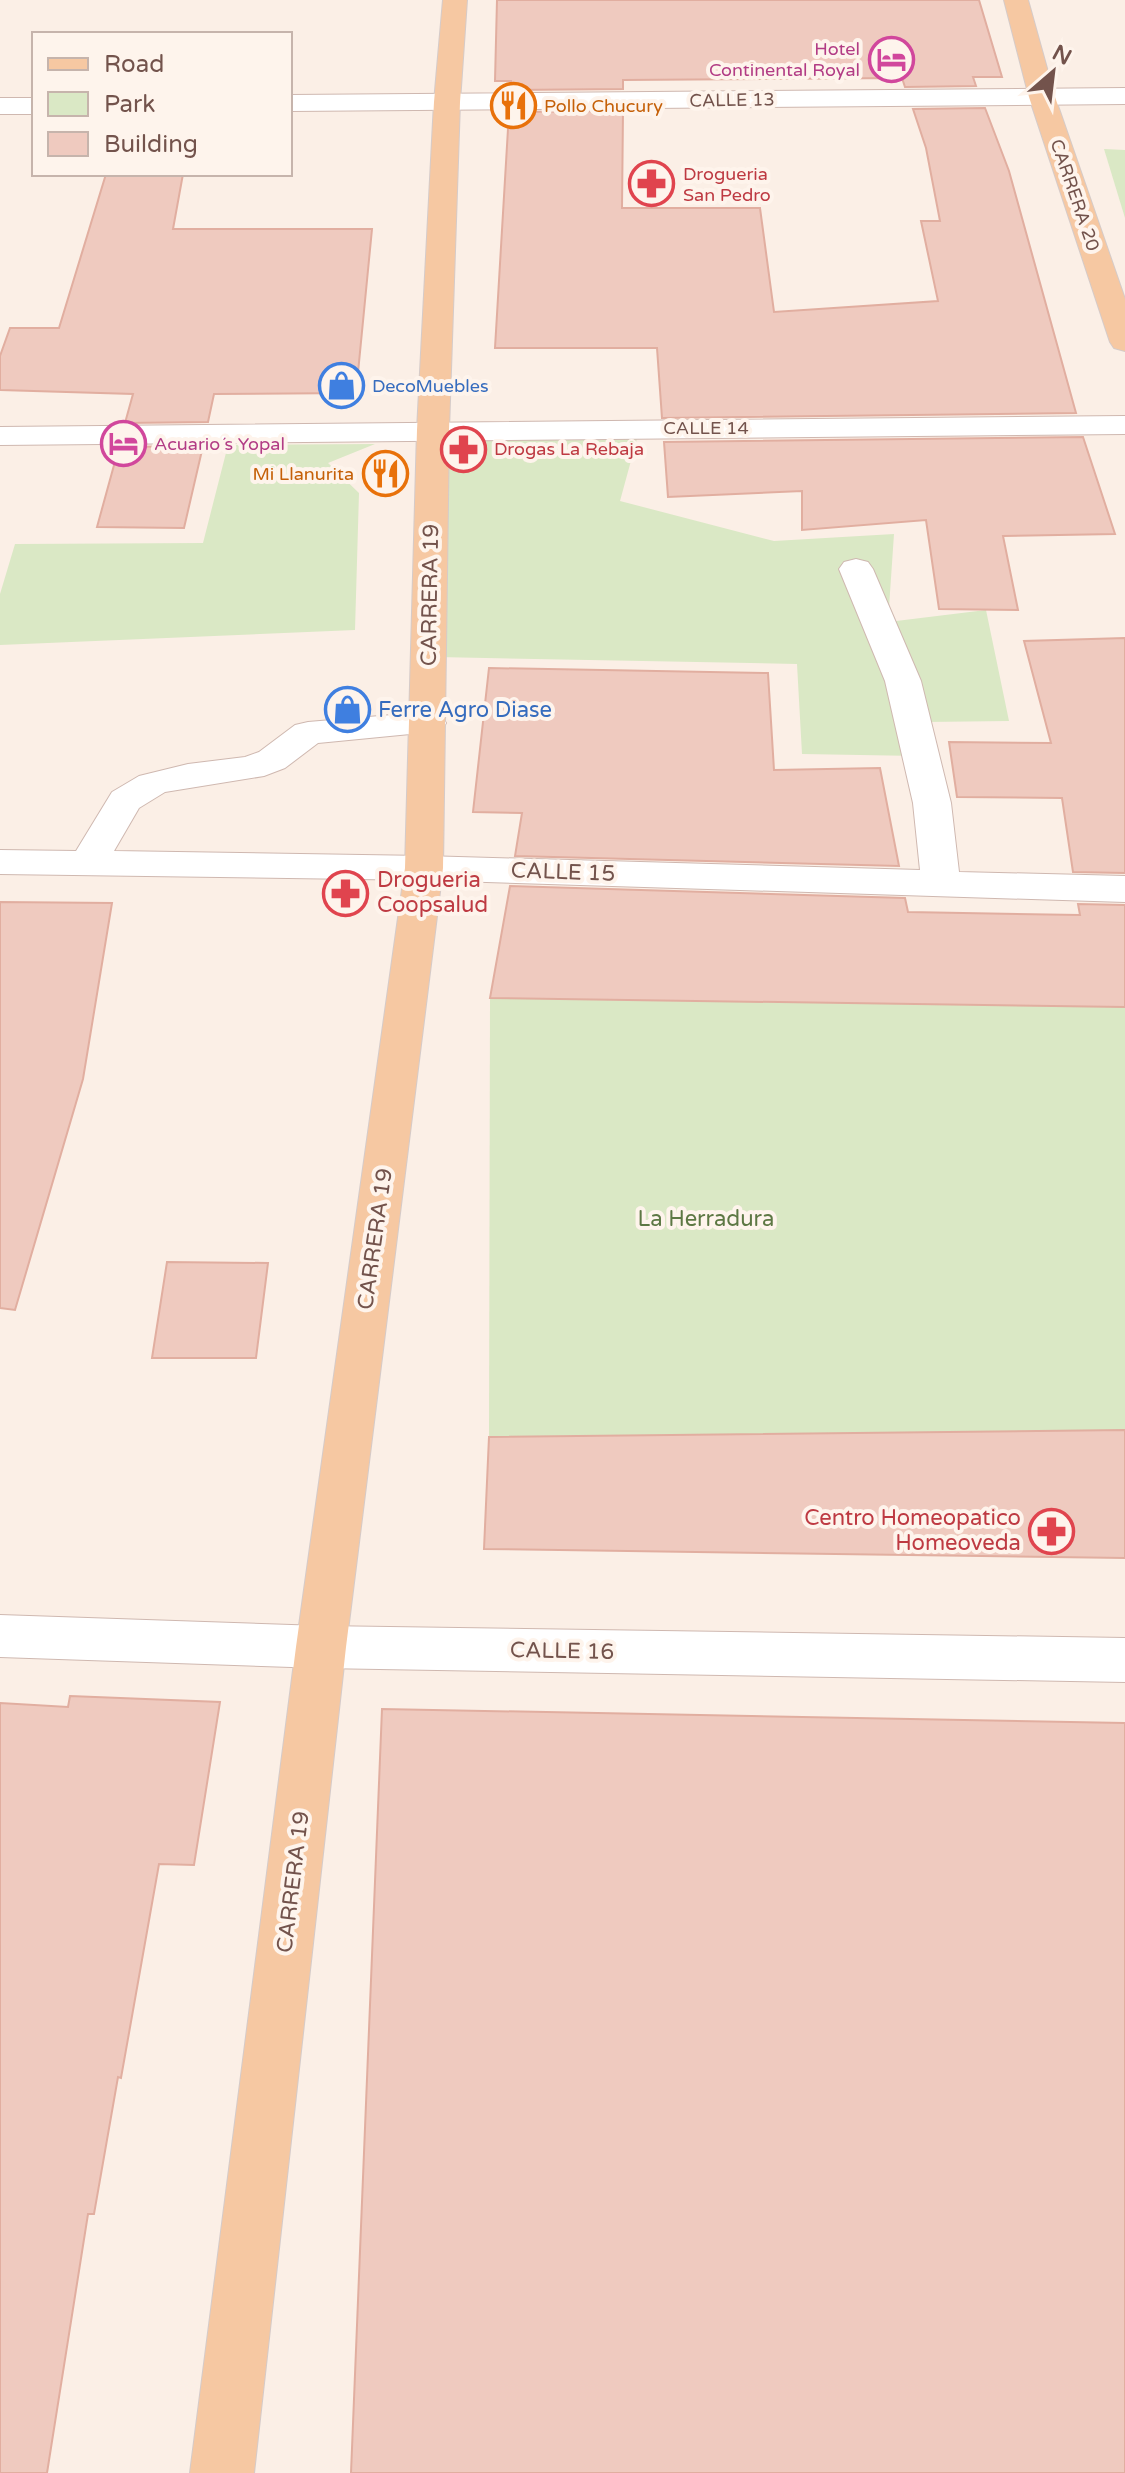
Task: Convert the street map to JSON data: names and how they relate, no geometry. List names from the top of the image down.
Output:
{
  "streets": {
    "main road": ["CARRERA 20", "CARRERA 19"],
    "street": [
      "CALLE 13",
      "CALLE 14",
      "CALLE 15",
      "CALLE 16"
    ]
  },
  "crossings": [
    ["CALLE 13", "CARRERA 20"],
    ["CALLE 13", "CARRERA 19"],
    ["CALLE 14", "CARRERA 19"],
    ["CARRERA 19", "CALLE 15"],
    ["CARRERA 19", "CALLE 16"]
  ],
  "parks": ["La Herradura"],
  "places": {
    "hotel": ["Hotel Continental Royal", "Acuario´s Yopal"],
    "restaurant": ["Pollo Chucury", "Mi Llanurita"],
    "pharmacy": [
      "Drogueria San Pedro",
      "Drogas La Rebaja",
      "Drogueria Coopsalud",
      "Centro Homeopatico Homeoveda"
    ],
    "shop": ["DecoMuebles", "Ferre Agro Diase"]
  },
  "legend": ["Road", "Park", "Building"],
  "north": "top right"
}
